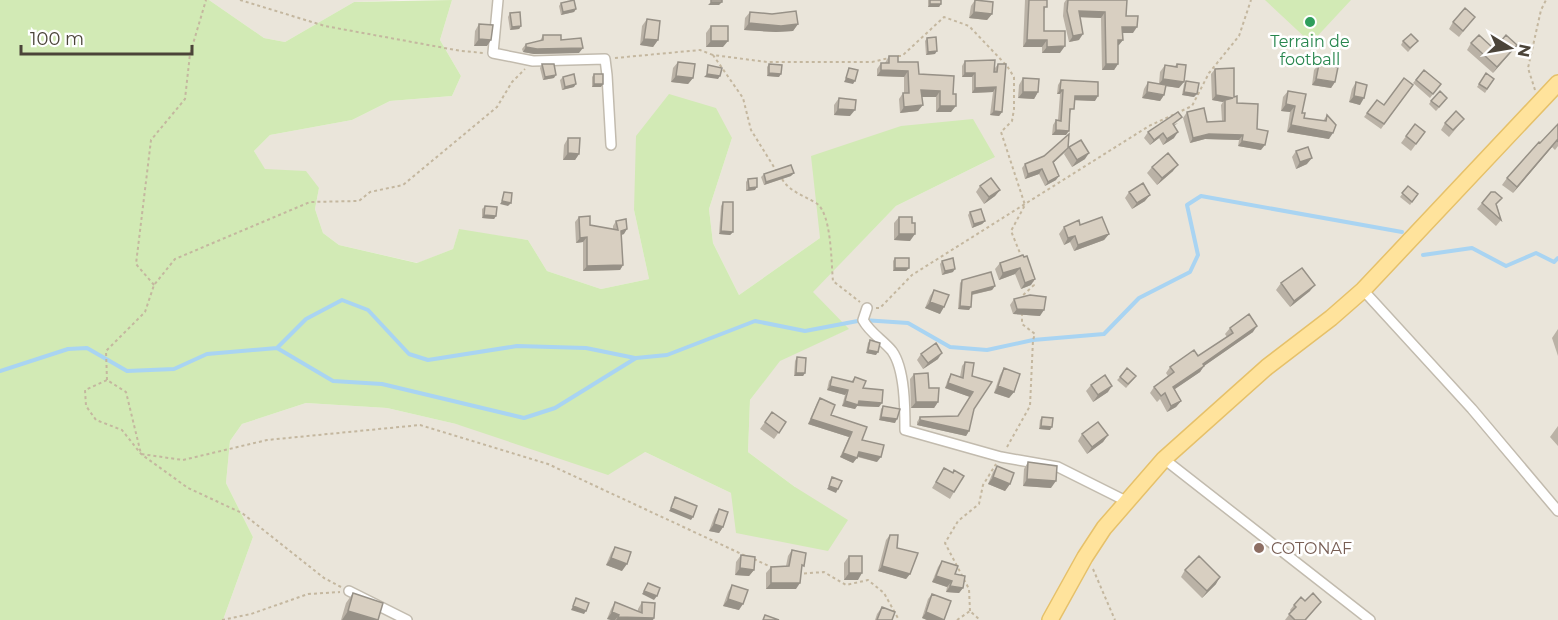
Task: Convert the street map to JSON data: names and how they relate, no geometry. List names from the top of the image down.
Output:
{
  "places": ["Terrain de football", "COTONAF"],
  "scale_bar": "100 m",
  "north": "right"
}
